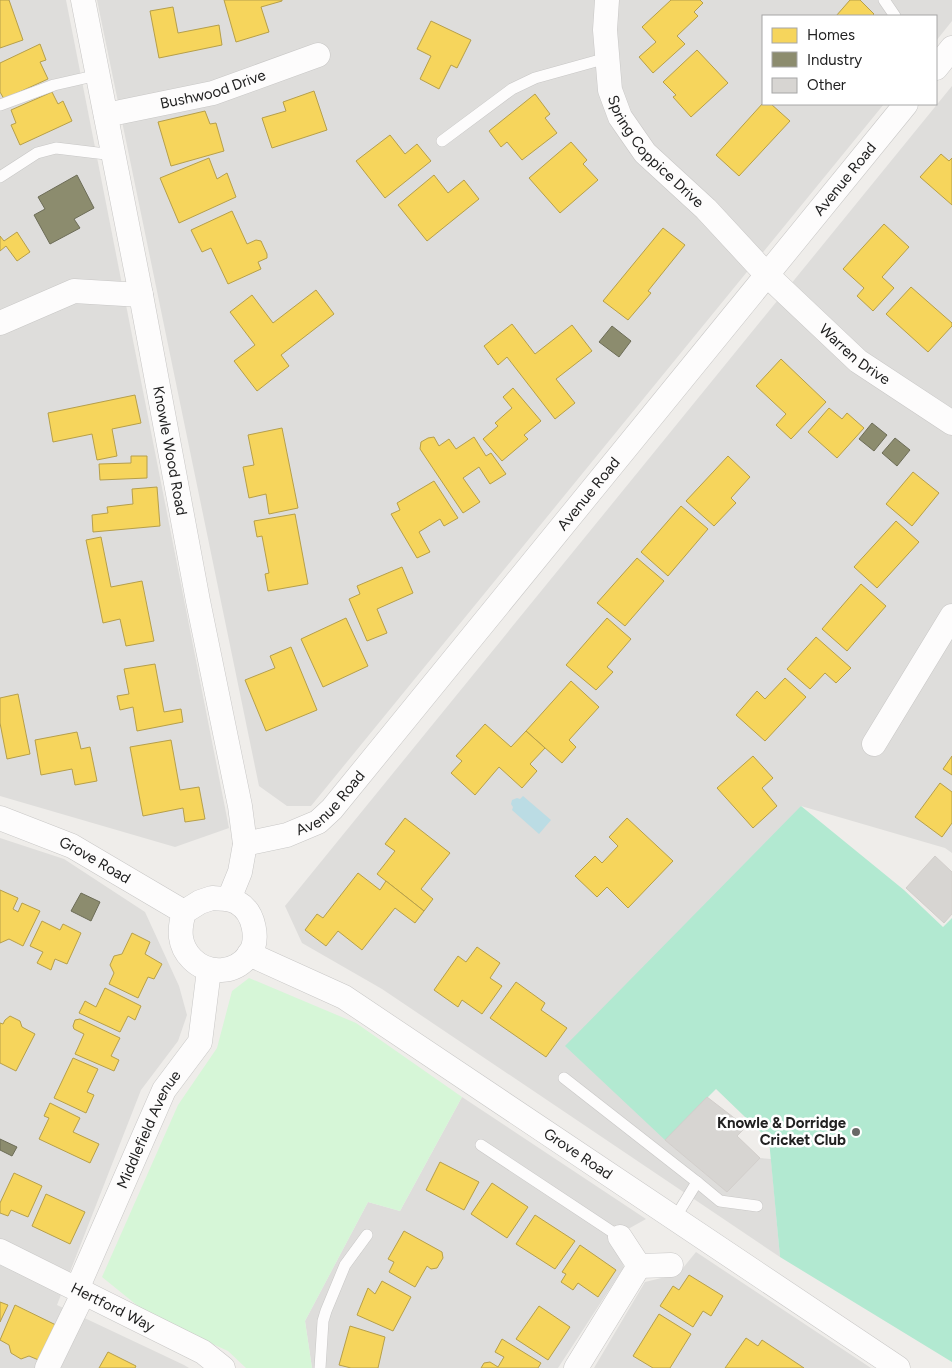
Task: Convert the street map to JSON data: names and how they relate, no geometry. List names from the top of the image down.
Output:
{
  "streets": {
    "street": [
      "Bushwood Drive",
      "Spring Coppice Drive",
      "Avenue Road",
      "Warren Drive",
      "Knowle Wood Road",
      "Grove Road",
      "Middlefield Avenue",
      "Hertford Way"
    ]
  },
  "crossings": [
    ["Bushwood Drive", "Knowle Wood Road"],
    ["Spring Coppice Drive", "Avenue Road"],
    ["Spring Coppice Drive", "Warren Drive"],
    ["Avenue Road", "Warren Drive"],
    ["Avenue Road", "Knowle Wood Road"],
    ["Knowle Wood Road", "Grove Road"],
    ["Knowle Wood Road", "Middlefield Avenue"],
    ["Grove Road", "Middlefield Avenue"],
    ["Middlefield Avenue", "Hertford Way"]
  ],
  "places": ["Knowle & Dorridge Cricket Club"],
  "legend": ["Homes", "Industry", "Other"]
}
